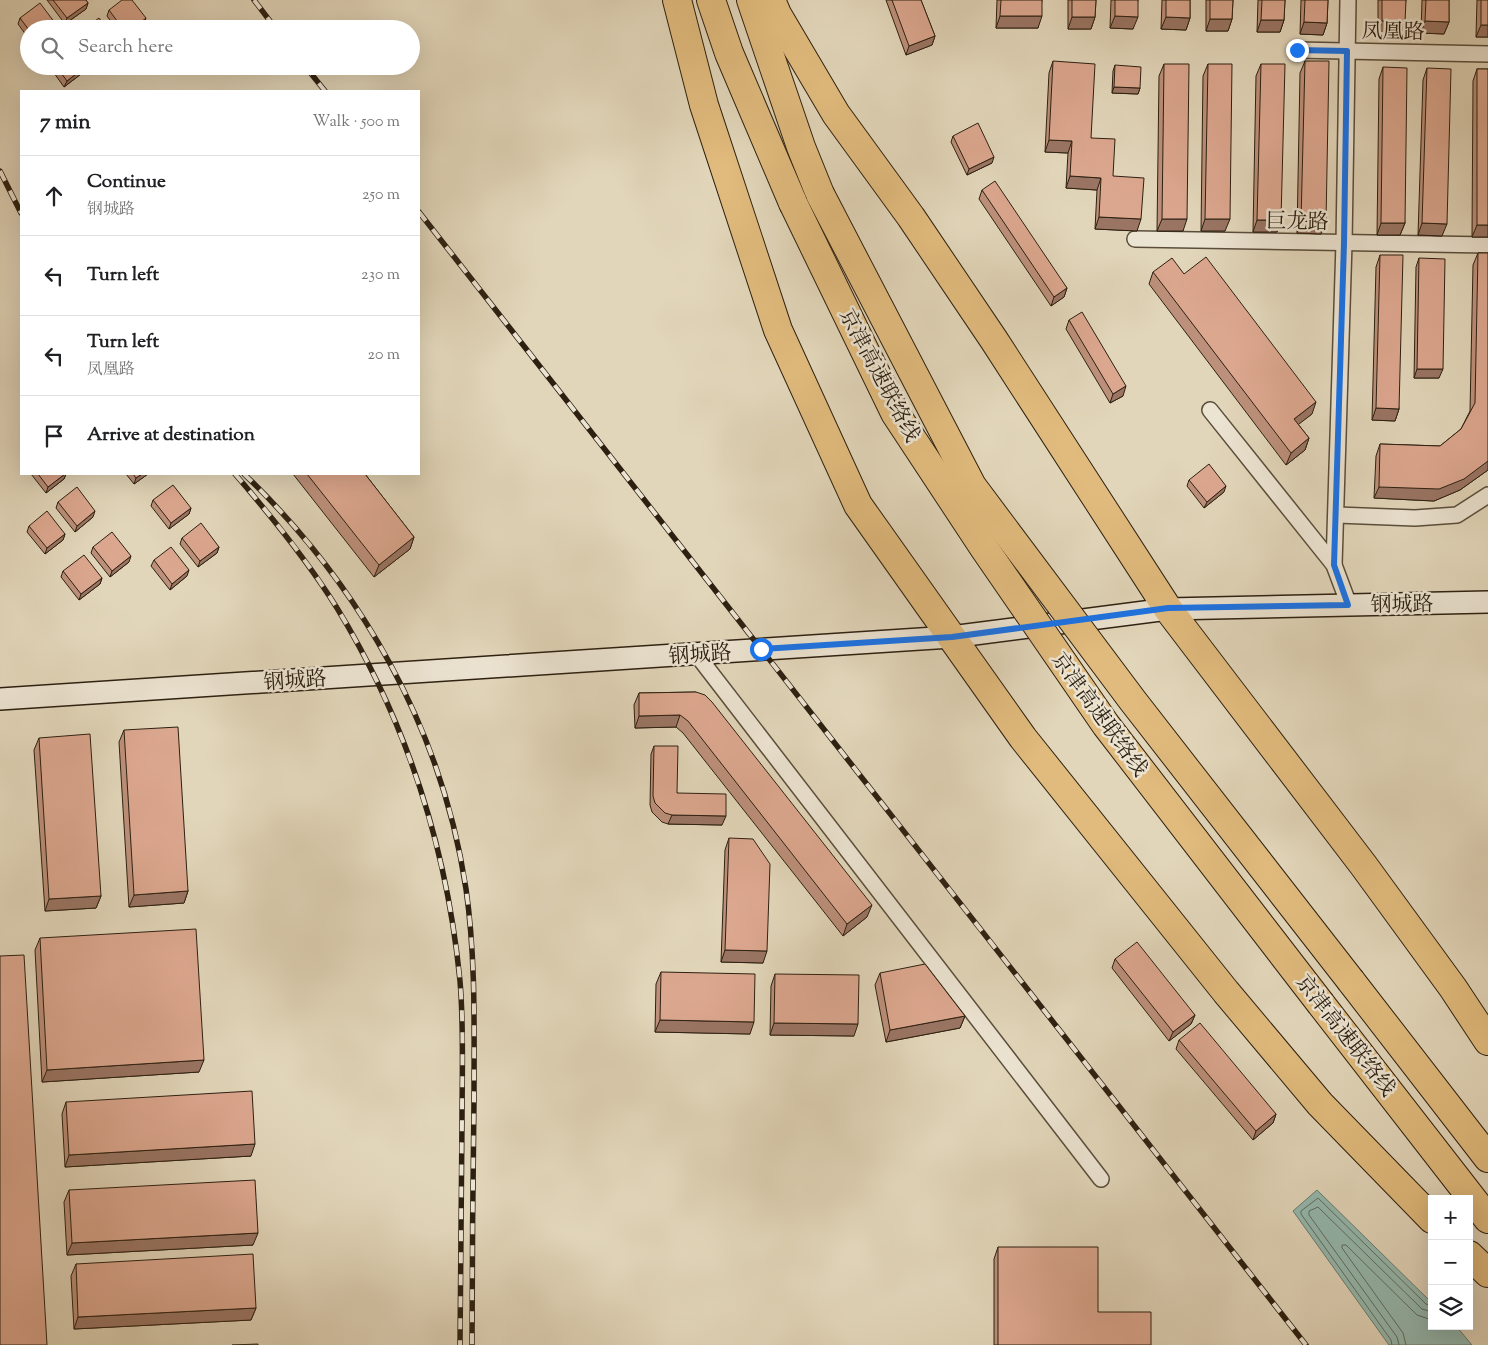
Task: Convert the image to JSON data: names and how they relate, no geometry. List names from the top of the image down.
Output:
{
  "streets": {
    "highway": ["京津高速联络线"],
    "street": ["凤凰路", "巨龙路", "钢城路"]
  },
  "page": {
    "search": "Search here",
    "heading": ["7 min", "Walk · 500 m"],
    "list": [
      ["Continue", "钢城路", "250 m"],
      ["Turn left", "230 m"],
      ["Turn left", "凤凰路", "20 m"],
      "Arrive at destination"
    ],
    "map_buttons": ["+", "−"]
  }
}
